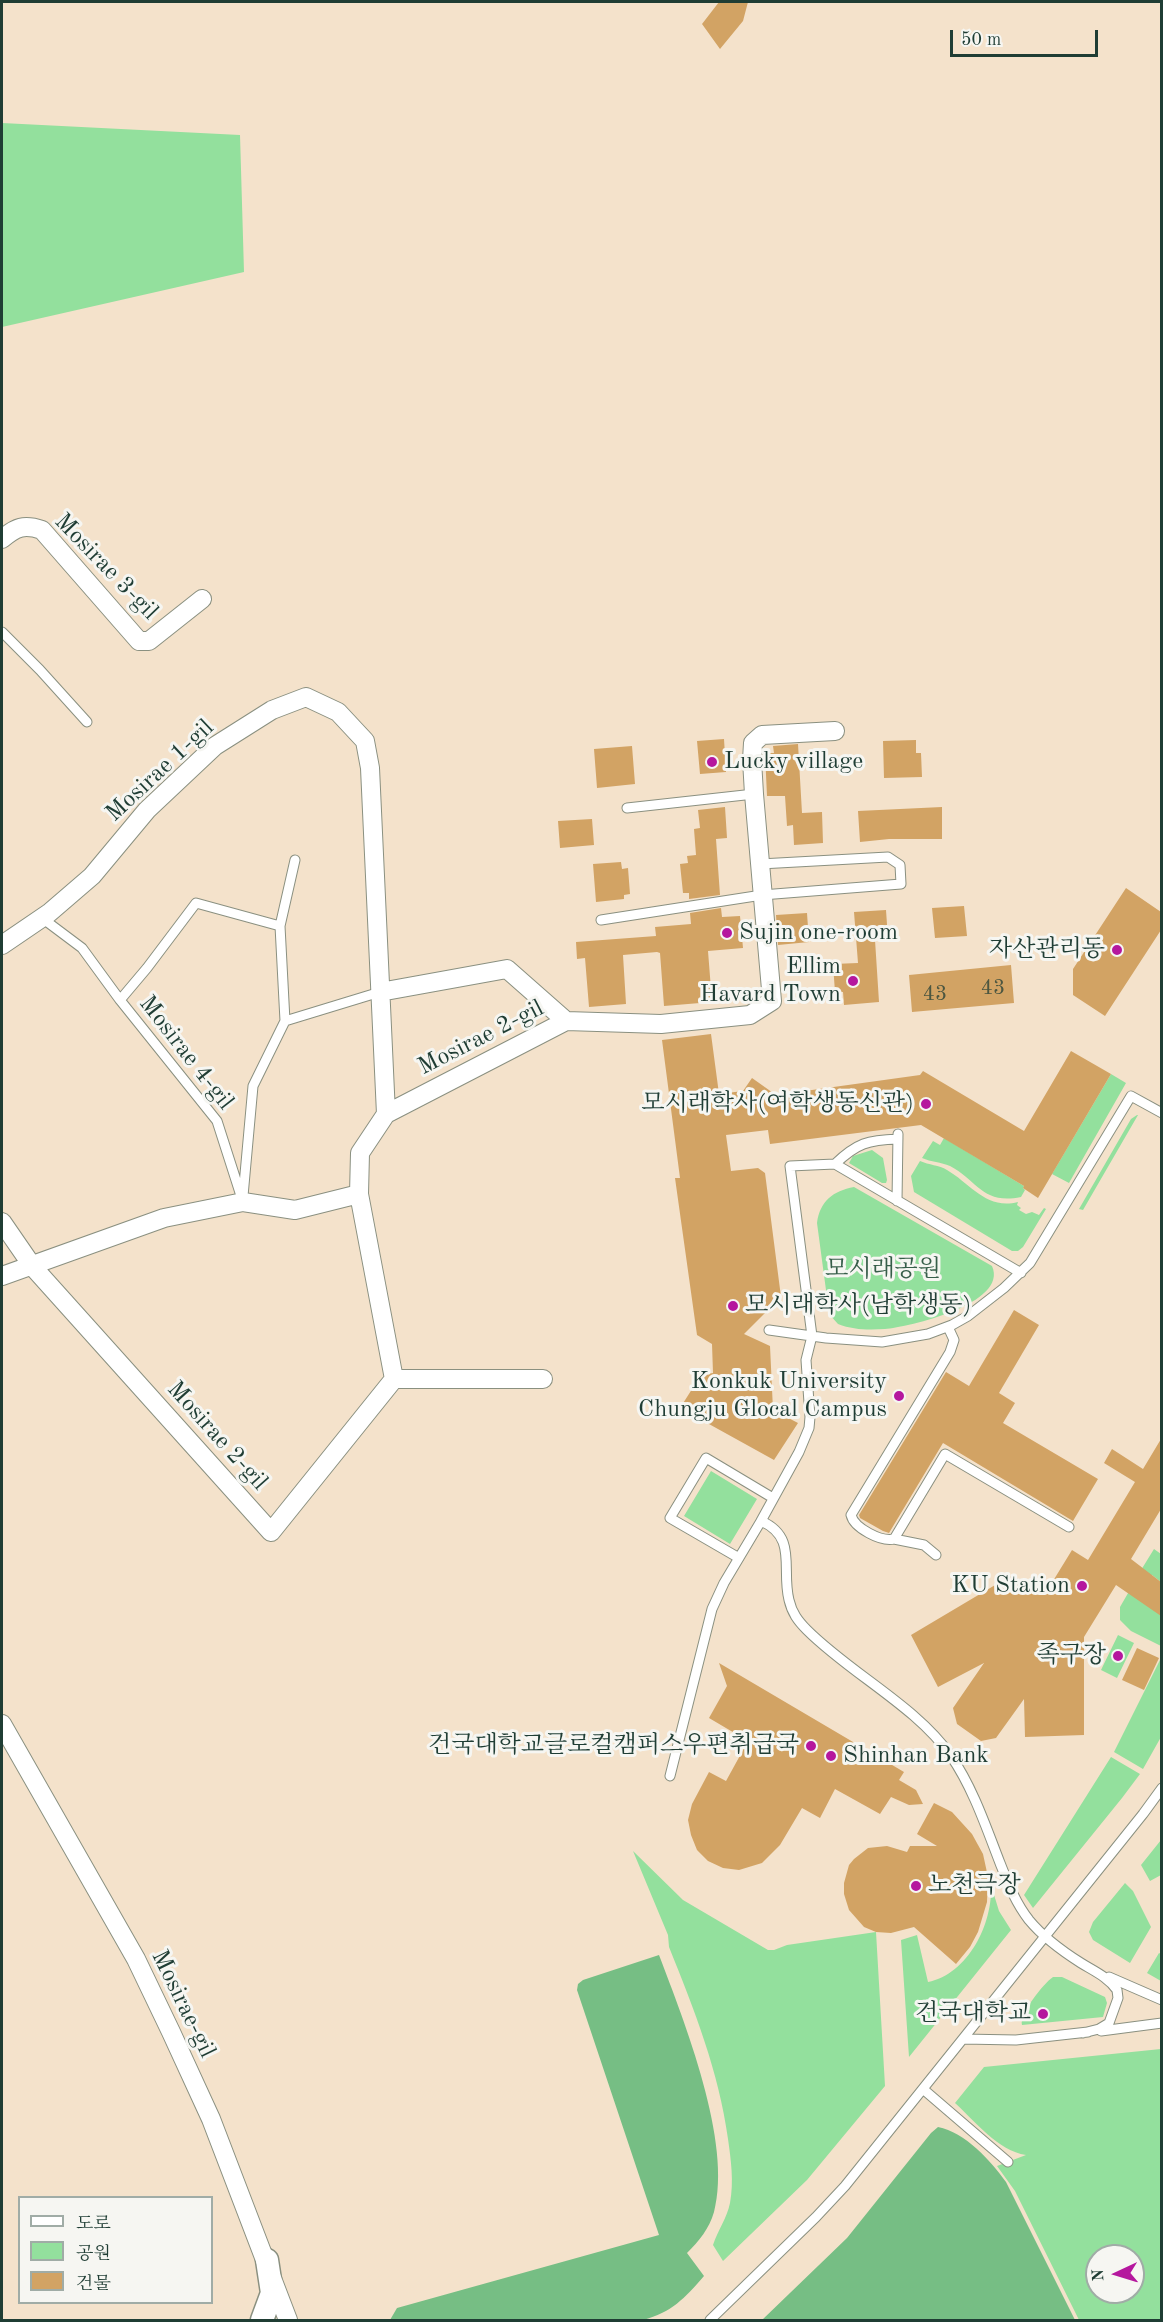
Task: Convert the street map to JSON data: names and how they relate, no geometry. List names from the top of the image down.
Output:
{
  "streets": {
    "street": [
      "Mosirae 3-gil",
      "Mosirae 1-gil",
      "Mosirae 2-gil",
      "Mosirae-gil"
    ],
    "lane": ["Mosirae 4-gil"]
  },
  "crossings": [
    ["Mosirae 1-gil", "Mosirae 2-gil"],
    ["Mosirae 1-gil", "Mosirae 4-gil"]
  ],
  "parks": ["모시래공원"],
  "places": [
    "Lucky village",
    "Sujin one-room",
    "자산관리동",
    "Ellim Havard Town",
    "모시래학사(여학생동신관)",
    "모시래학사(남학생동)",
    "Konkuk University Chungju Glocal Campus",
    "KU Station",
    "족구장",
    "건국대학교글로컬캠퍼스우편취급국",
    "Shinhan Bank",
    "노천극장",
    "건국대학교"
  ],
  "house_numbers": ["43", "43"],
  "legend": ["도로", "공원", "건물"],
  "scale_bar": "50 m",
  "north": "left"
}
